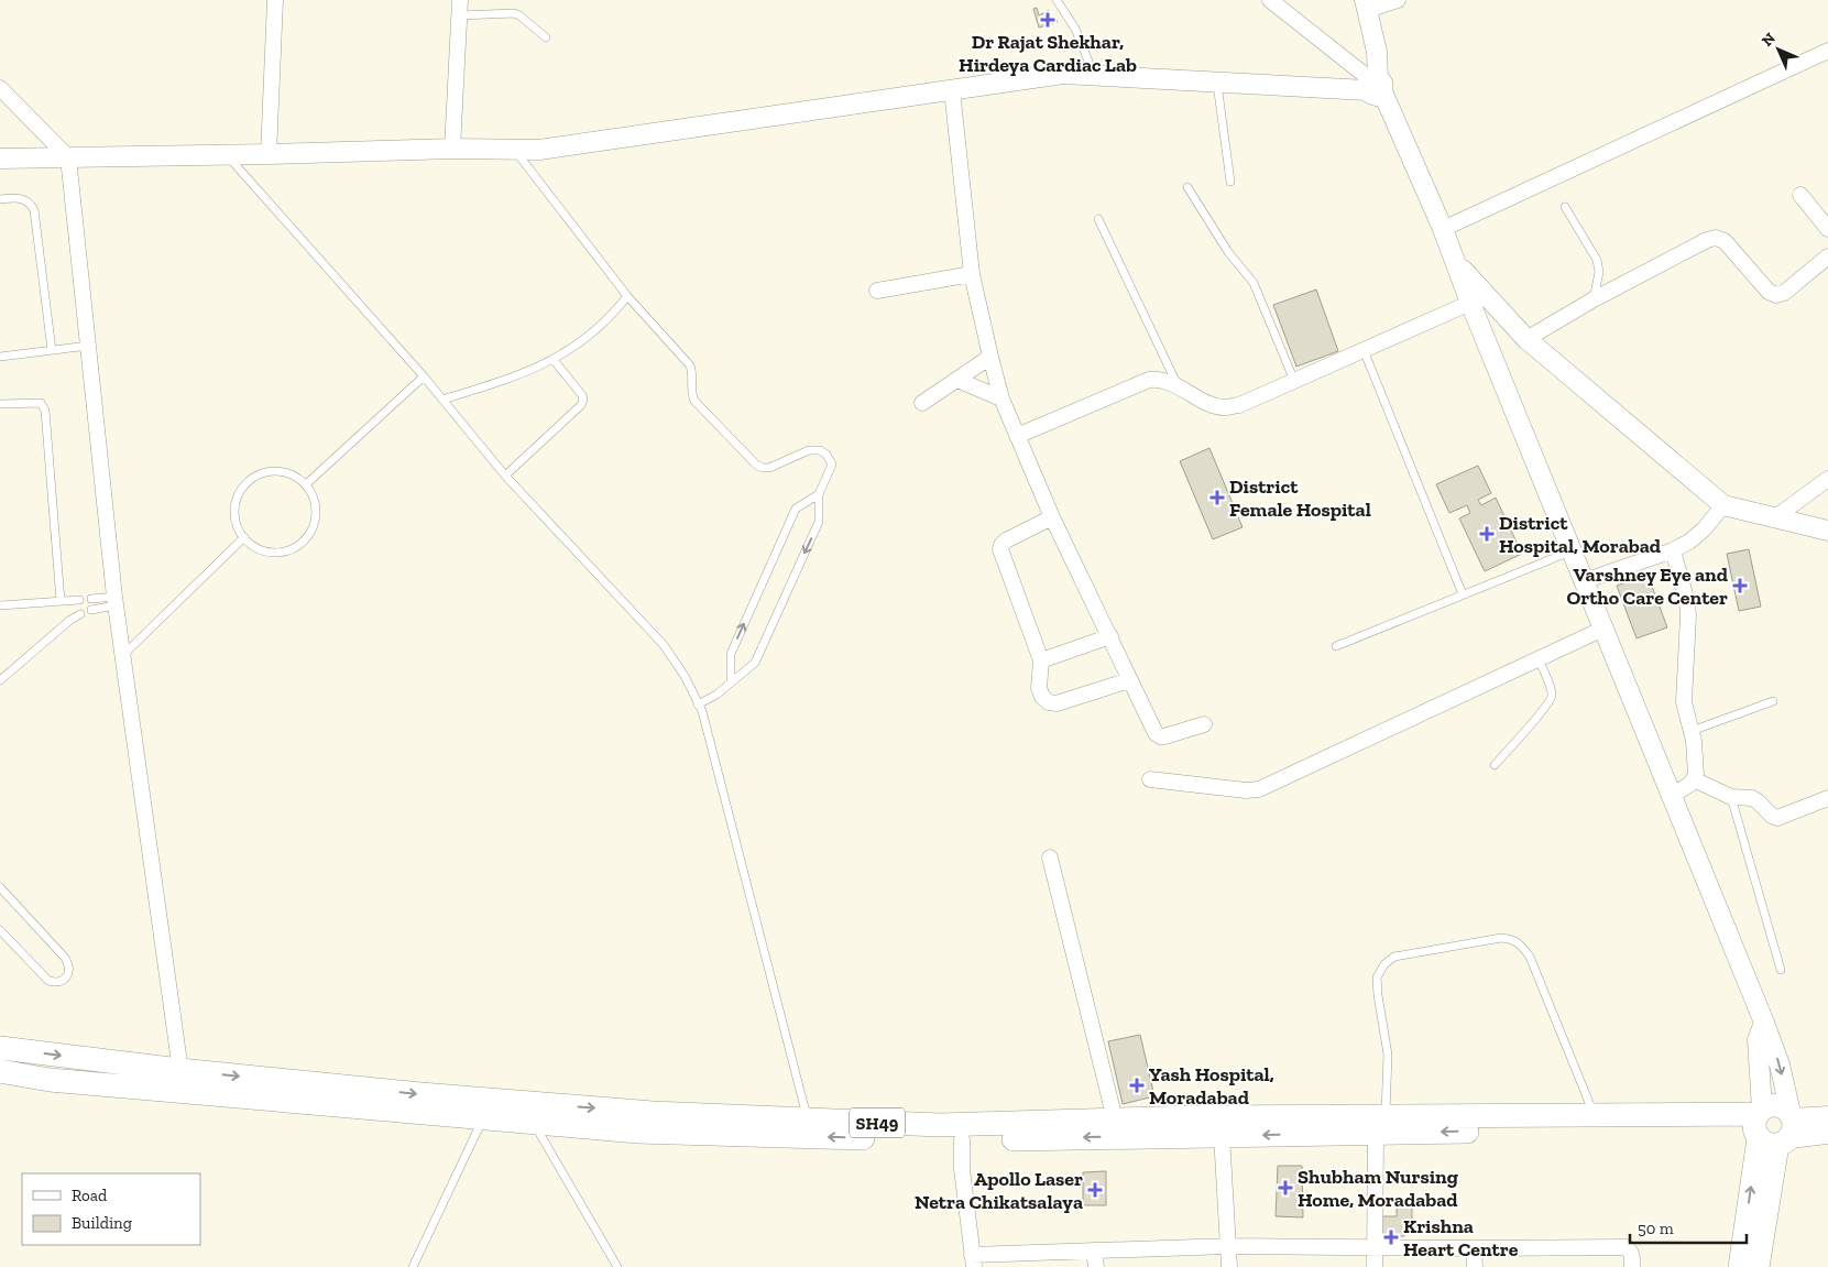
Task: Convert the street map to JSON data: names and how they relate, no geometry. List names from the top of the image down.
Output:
{
  "streets": {
    "main road": ["SH49"]
  },
  "places": {
    "health": [
      "Dr Rajat Shekhar, Hirdeya Cardiac Lab",
      "District Female Hospital",
      "District Hospital, Morabad",
      "Varshney Eye and Ortho Care Center",
      "Yash Hospital, Moradabad",
      "Shubham Nursing Home, Moradabad",
      "Apollo Laser Netra Chikatsalaya",
      "Krishna Heart Centre"
    ]
  },
  "legend": ["Road", "Building"],
  "scale_bar": "50 m",
  "north": "top left"
}
